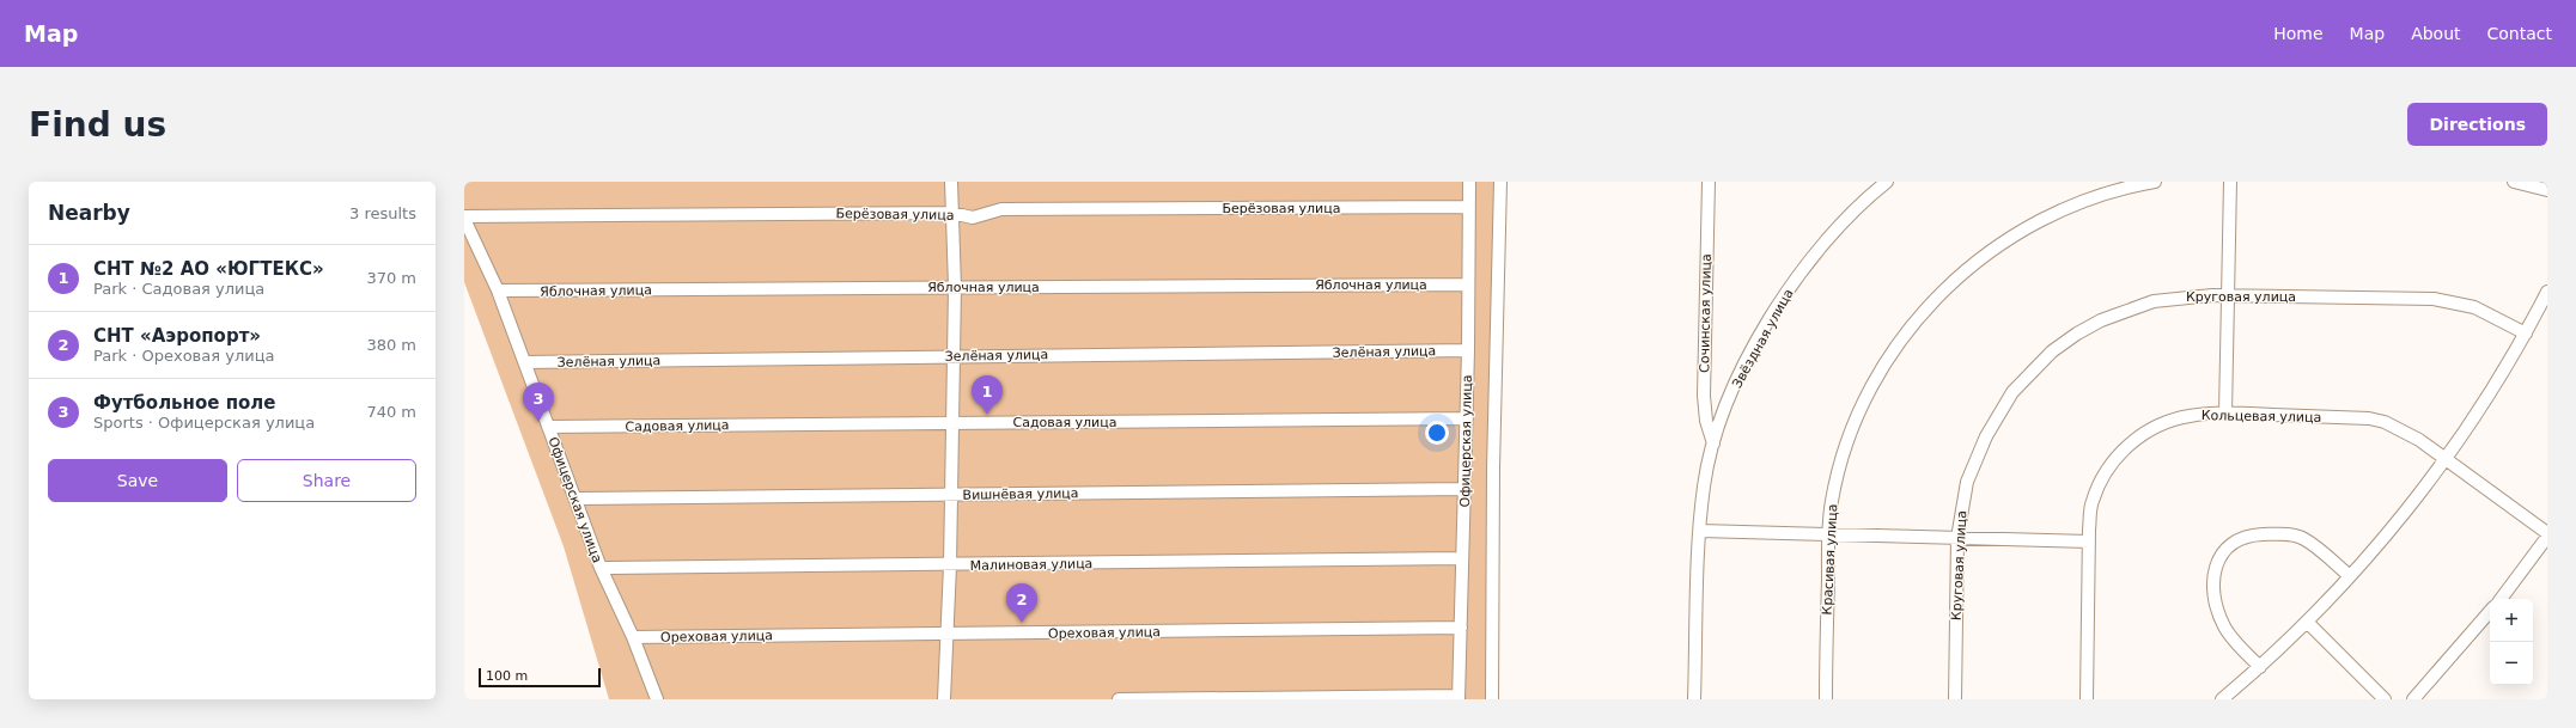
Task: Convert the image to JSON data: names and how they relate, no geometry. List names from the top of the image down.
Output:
{
  "streets": {
    "street": [
      "Берёзовая улица",
      "Яблочная улица",
      "Круговая улица",
      "Сочинская улица",
      "Звёздная улица",
      "Зелёная улица",
      "Кольцевая улица",
      "Садовая улица",
      "Офицерская улица",
      "Вишнёвая улица",
      "Красивая улица",
      "Малиновая улица",
      "Ореховая улица"
    ]
  },
  "crossings": [
    ["Берёзовая улица", "Офицерская улица"],
    ["Яблочная улица", "Офицерская улица"],
    ["Сочинская улица", "Звёздная улица"],
    ["Зелёная улица", "Офицерская улица"],
    ["Садовая улица", "Офицерская улица"],
    ["Офицерская улица", "Вишнёвая улица"],
    ["Офицерская улица", "Малиновая улица"],
    ["Офицерская улица", "Ореховая улица"]
  ],
  "scale_bar": "100 m",
  "page": {
    "header": "Map",
    "nav": [
      "Home",
      "Map",
      "About",
      "Contact"
    ],
    "buttons": [
      "Directions",
      ["Save", "Share"]
    ],
    "title": "Find us",
    "heading": ["Nearby", "3 results"],
    "list": [
      {
        "mark": "1",
        "name": "СНТ №2 АО «ЮГТЕКС»",
        "note": "Park · Садовая улица",
        "value": "370 m"
      },
      {
        "mark": "2",
        "name": "СНТ «Аэропорт»",
        "note": "Park · Ореховая улица",
        "value": "380 m"
      },
      {
        "mark": "3",
        "name": "Футбольное поле",
        "note": "Sports · Офицерская улица",
        "value": "740 m"
      }
    ],
    "pins": ["1", "3", "2"],
    "map_buttons": ["+", "−"],
    "scale": "100 m"
  }
}
